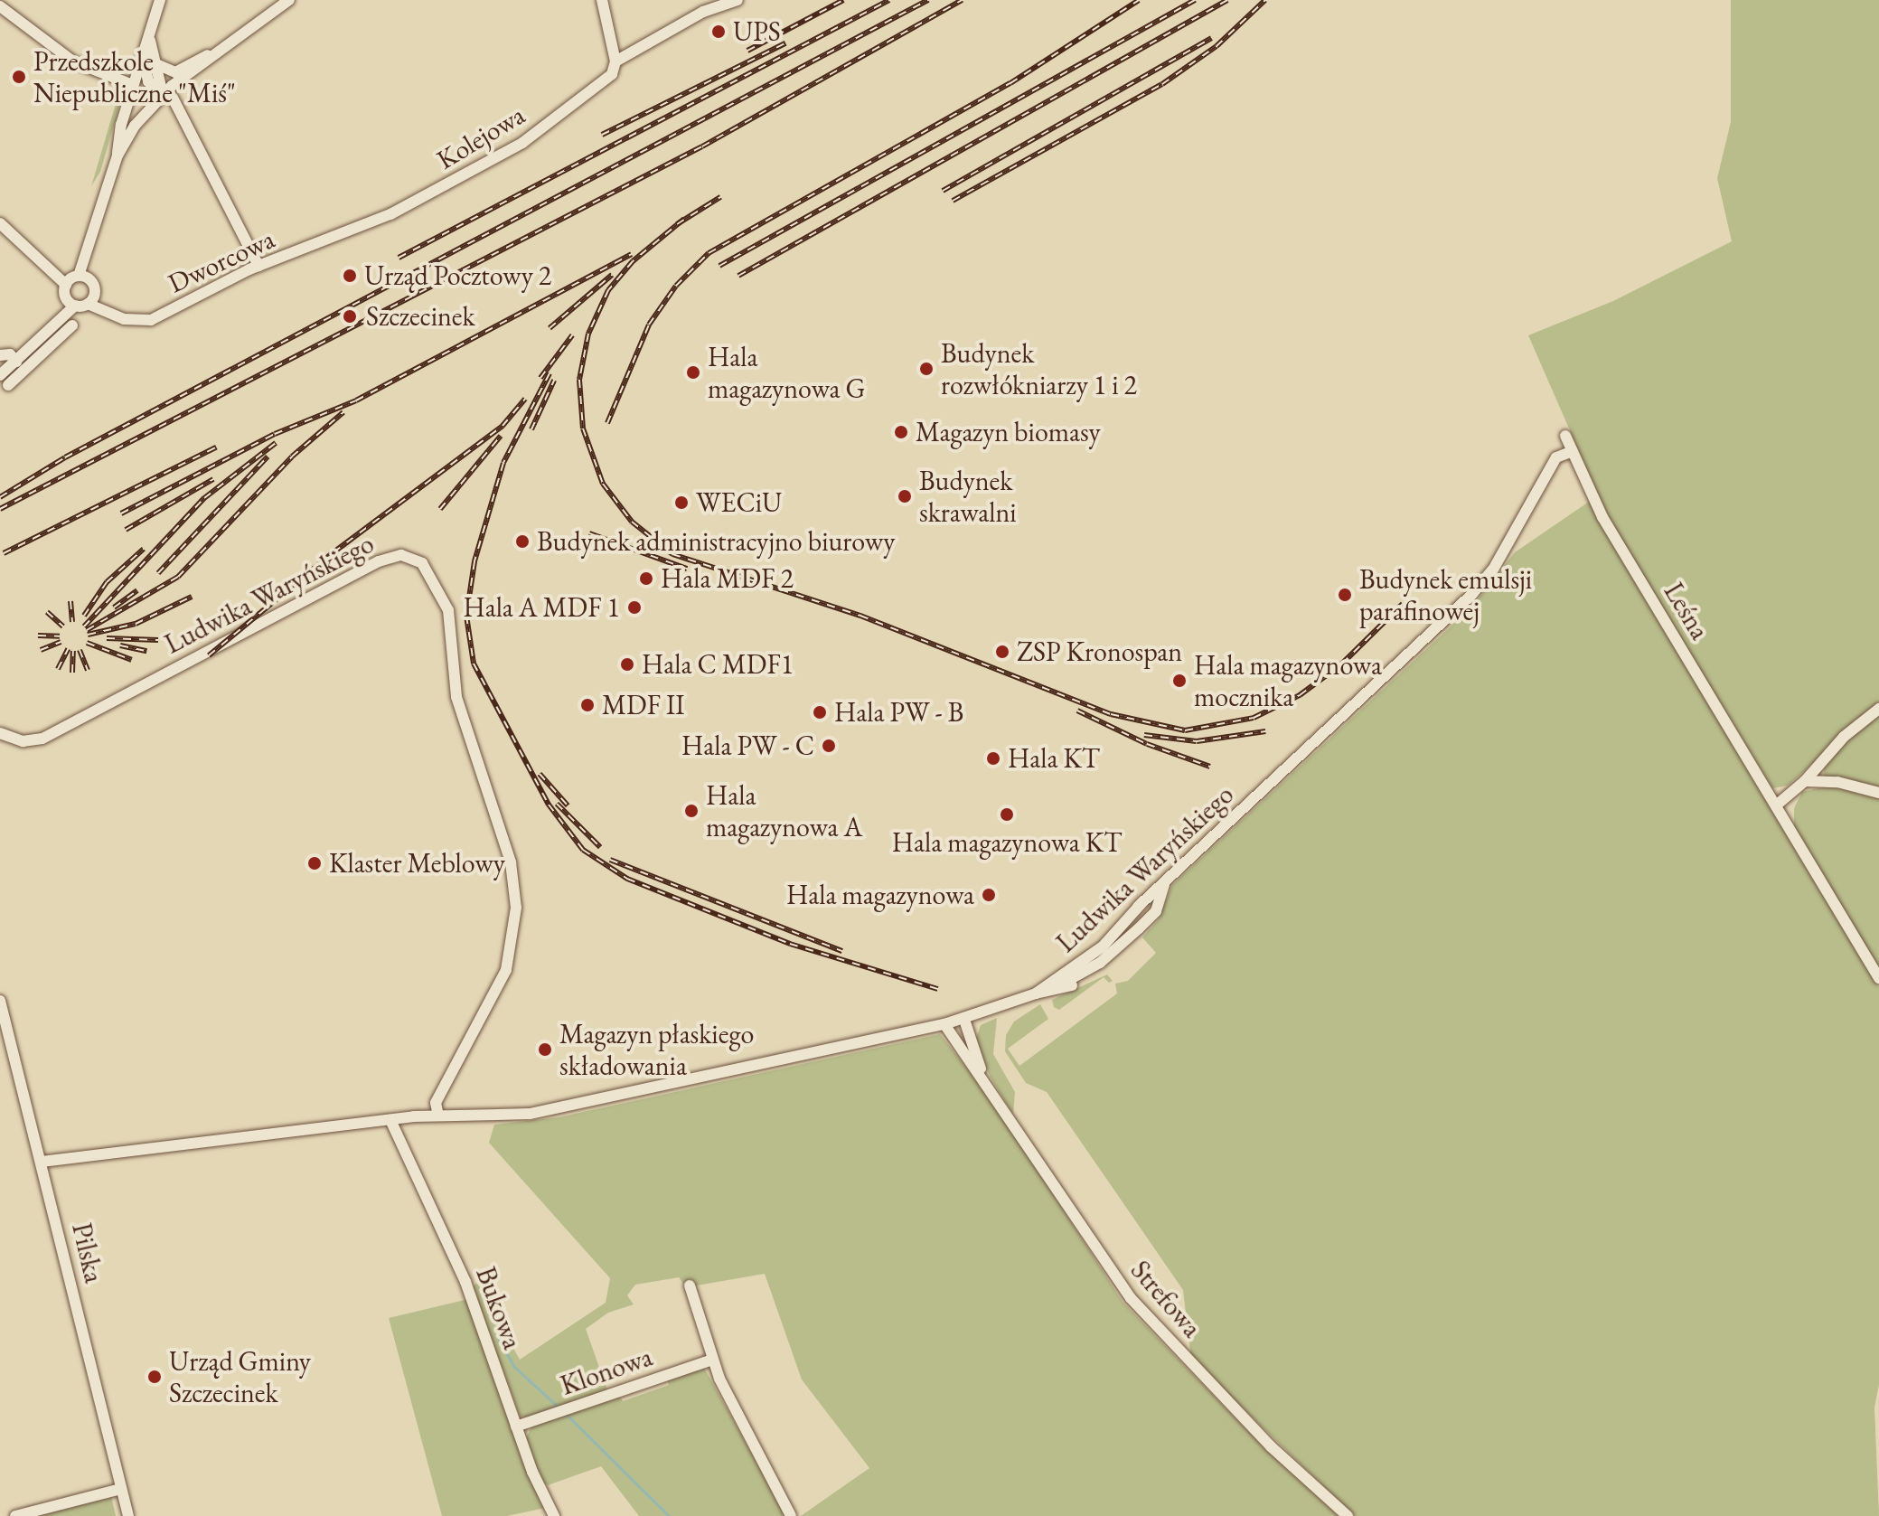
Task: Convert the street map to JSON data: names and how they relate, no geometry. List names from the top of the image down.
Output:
{
  "streets": {
    "street": [
      "Kolejowa",
      "Dworcowa",
      "Ludwika Waryńskiego",
      "Leśna",
      "Pilska",
      "Strefowa",
      "Bukowa",
      "Klonowa"
    ]
  },
  "crossings": [
    ["Kolejowa", "Dworcowa"],
    ["Ludwika Waryńskiego", "Leśna"],
    ["Ludwika Waryńskiego", "Pilska"],
    ["Ludwika Waryńskiego", "Strefowa"],
    ["Ludwika Waryńskiego", "Bukowa"],
    ["Bukowa", "Klonowa"]
  ],
  "places": [
    "UPS",
    "Przedszkole Niepubliczne \"Miś\"",
    "Urząd Pocztowy 2",
    "Szczecinek",
    "Budynek rozwłókniarzy 1 i 2",
    "Hala magazynowa G",
    "Magazyn biomasy",
    "Budynek skrawalni",
    "WECiU",
    "Budynek administracyjno biurowy",
    "Hala MDF 2",
    "Budynek emulsji parafinowej",
    "Hala A MDF 1",
    "ZSP Kronospan",
    "Hala C MDF1",
    "Hala magazynowa mocznika",
    "MDF II",
    "Hala PW - B",
    "Hala PW - C",
    "Hala KT",
    "Hala magazynowa A",
    "Hala magazynowa KT",
    "Klaster Meblowy",
    "Hala magazynowa",
    "Magazyn płaskiego składowania",
    "Urząd Gminy Szczecinek"
  ]
}
